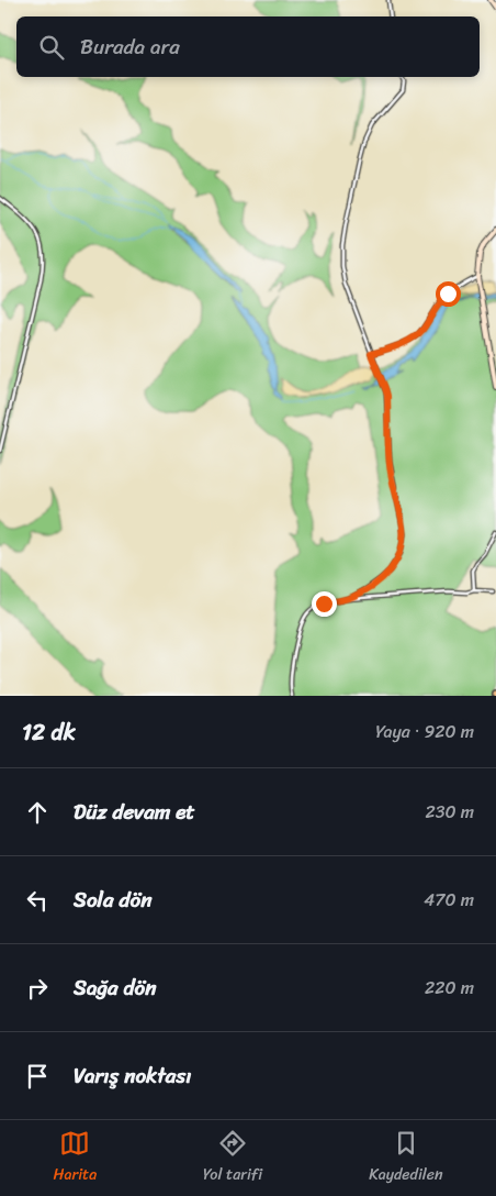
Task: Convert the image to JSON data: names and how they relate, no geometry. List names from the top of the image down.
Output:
{
  "page": {
    "search": "Burada ara",
    "heading": ["12 dk", "Yaya · 920 m"],
    "list": [
      ["Düz devam et", "230 m"],
      ["Sola dön", "470 m"],
      ["Sağa dön", "220 m"],
      "Varış noktası"
    ],
    "nav": ["Harita", "Yol tarifi", "Kaydedilen"]
  }
}
